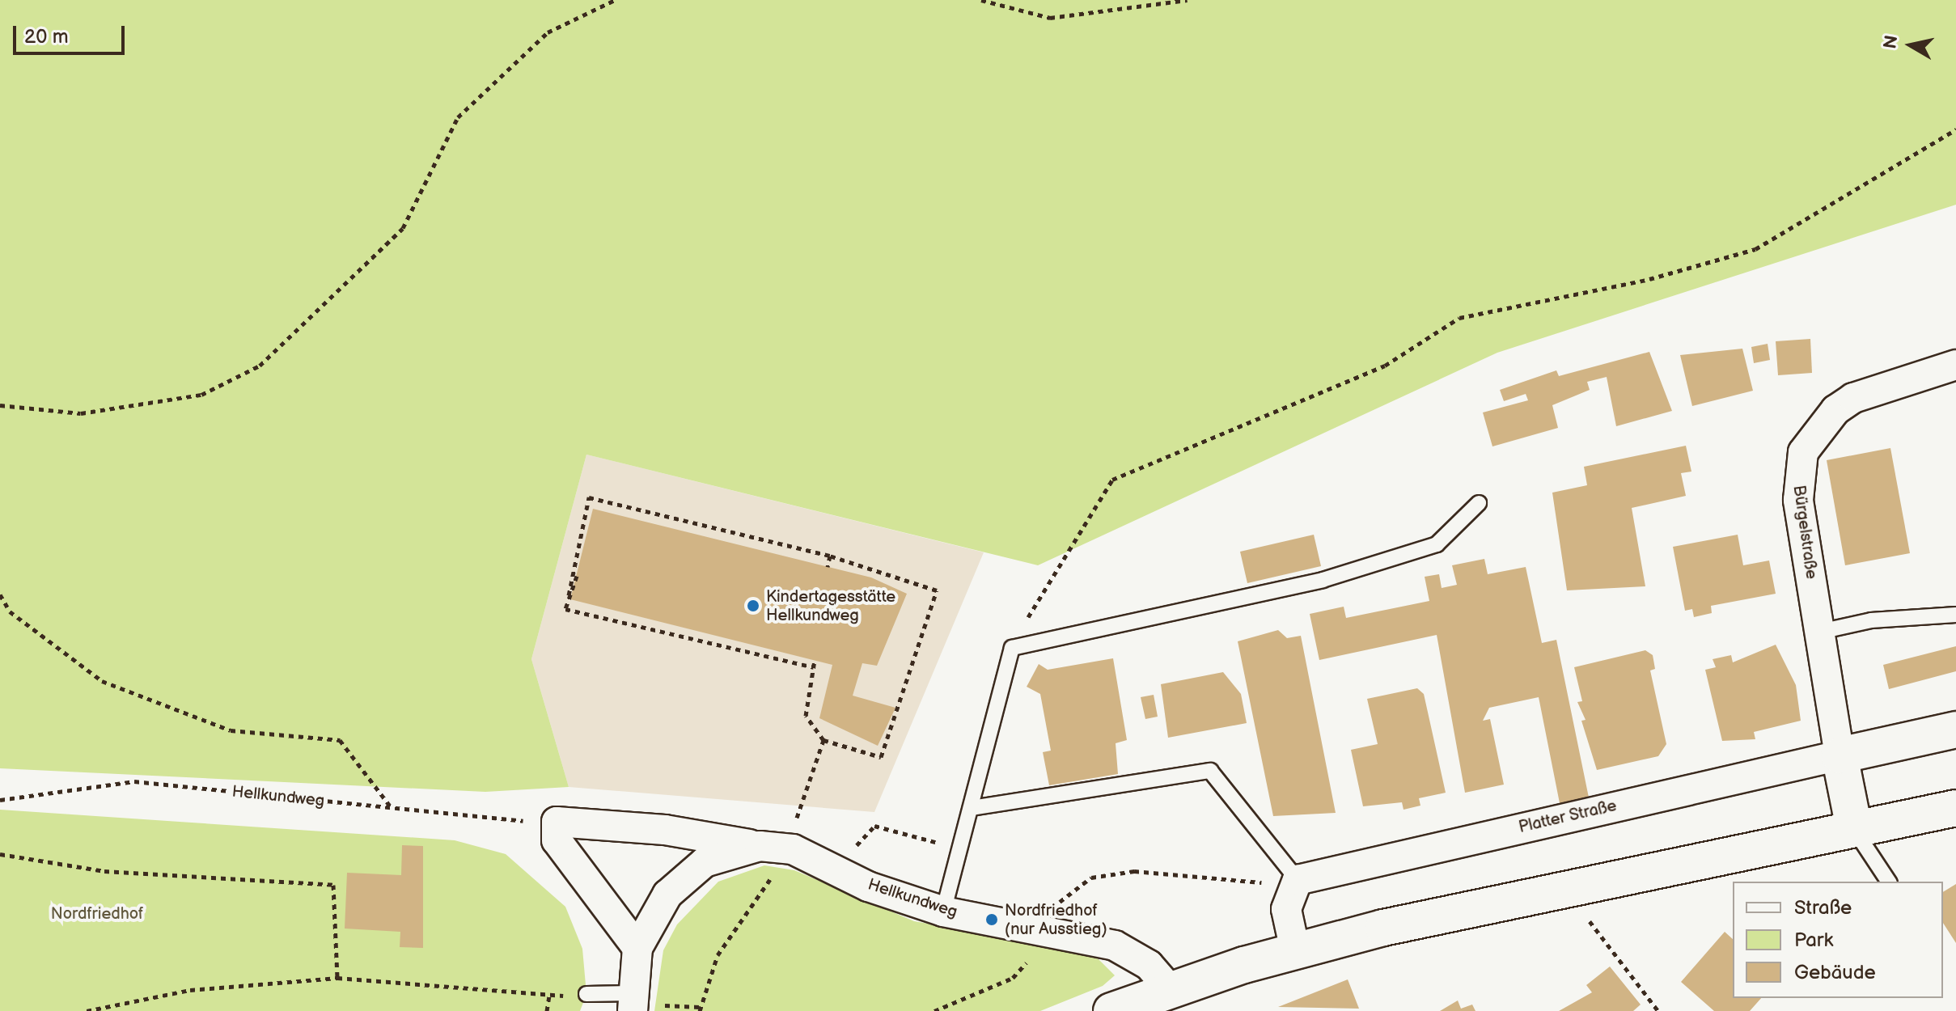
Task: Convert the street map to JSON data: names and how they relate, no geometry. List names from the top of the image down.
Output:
{
  "streets": {
    "street": ["Bürgelstraße", "Hellkundweg", "Platter Straße"]
  },
  "crossings": [
    ["Bürgelstraße", "Platter Straße"]
  ],
  "parks": ["Nordfriedhof"],
  "places": ["Kindertagesstätte Hellkundweg", "Nordfriedhof (nur Ausstieg)"],
  "legend": ["Straße", "Park", "Gebäude"],
  "scale_bar": "20 m",
  "north": "left"
}
